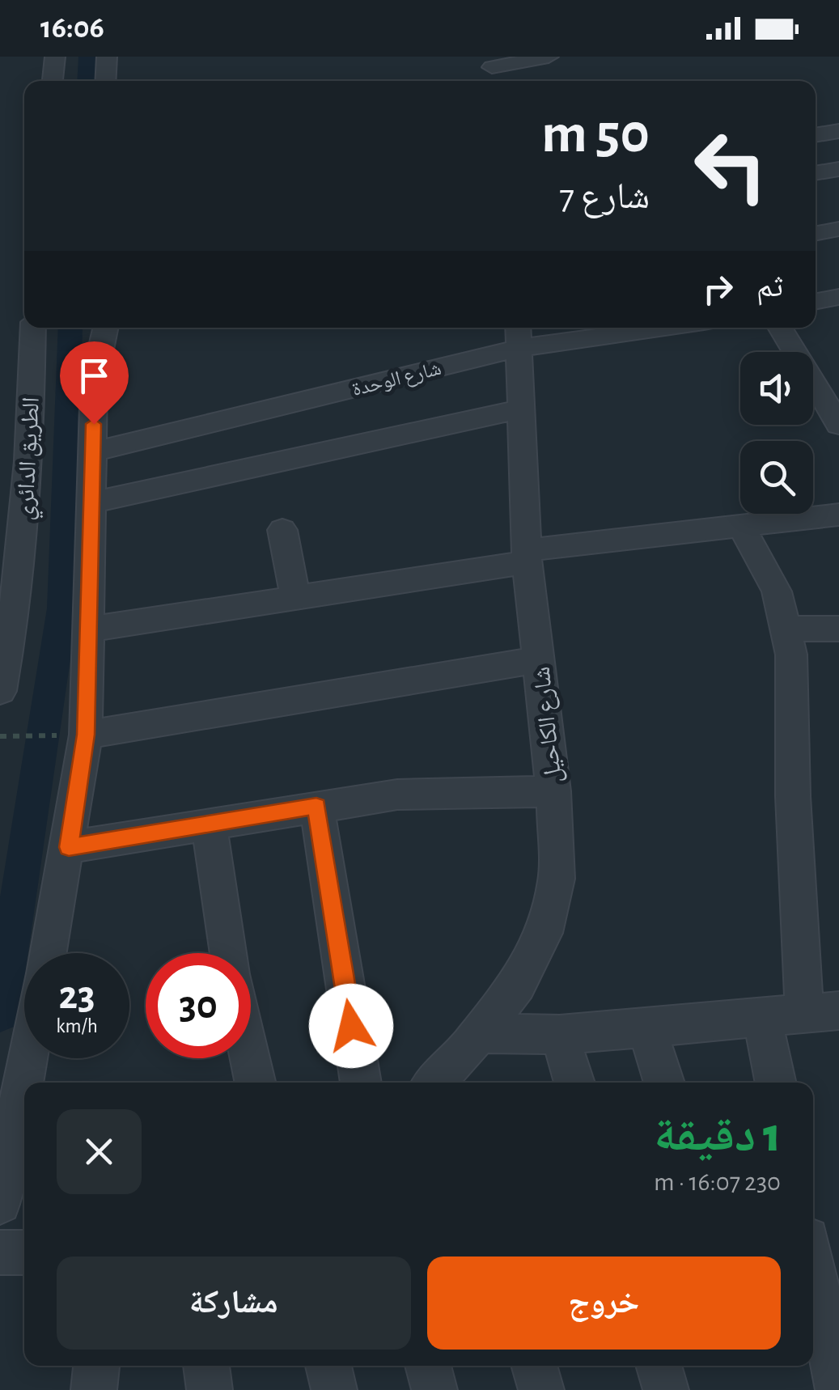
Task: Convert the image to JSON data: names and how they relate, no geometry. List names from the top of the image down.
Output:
{
  "streets": {
    "street": ["شارع الوحدة", "الطريق الدائري", "شارع الكاحيل"]
  },
  "crossings": [
    ["شارع الوحدة", "شارع الكاحيل"]
  ],
  "page": {
    "status": "16:06",
    "turn": ["50 m", "شارع 7"],
    "then": "ثم",
    "speed": "23 km/h",
    "limit": "30",
    "heading": ["1 دقيقة", "230 m · 16:07"],
    "buttons": ["خروج", "مشاركة"]
  }
}
